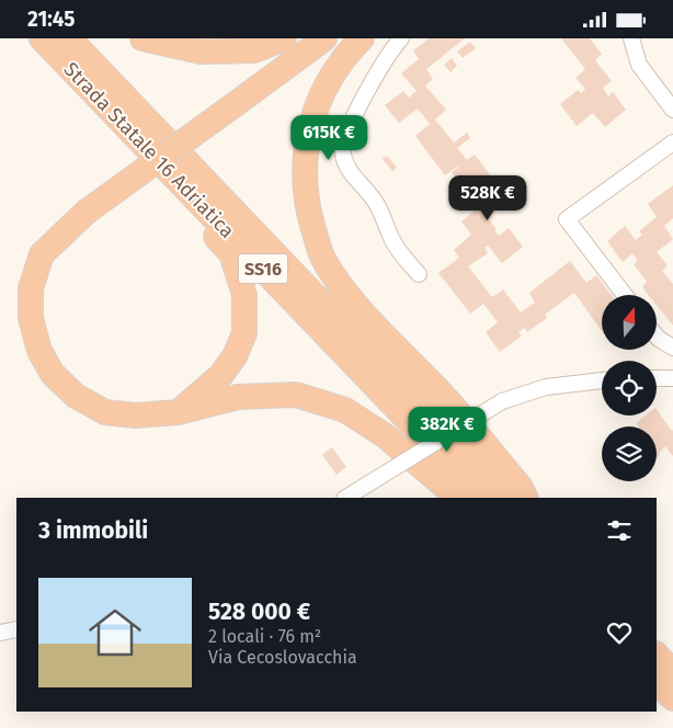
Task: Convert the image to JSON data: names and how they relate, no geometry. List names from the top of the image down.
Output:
{
  "streets": {
    "highway": ["Strada Statale 16 Adriatica", "SS16"]
  },
  "crossings": [
    ["Strada Statale 16 Adriatica", "SS16"]
  ],
  "north": "top",
  "page": {
    "status": "21:45",
    "price": ["615K €", "528K €", "382K €"],
    "heading": "3 immobili",
    "list": [
      {
        "name": "528 000 €",
        "note": "2 locali · 76 m² · Via Cecoslovacchia"
      }
    ]
  }
}
